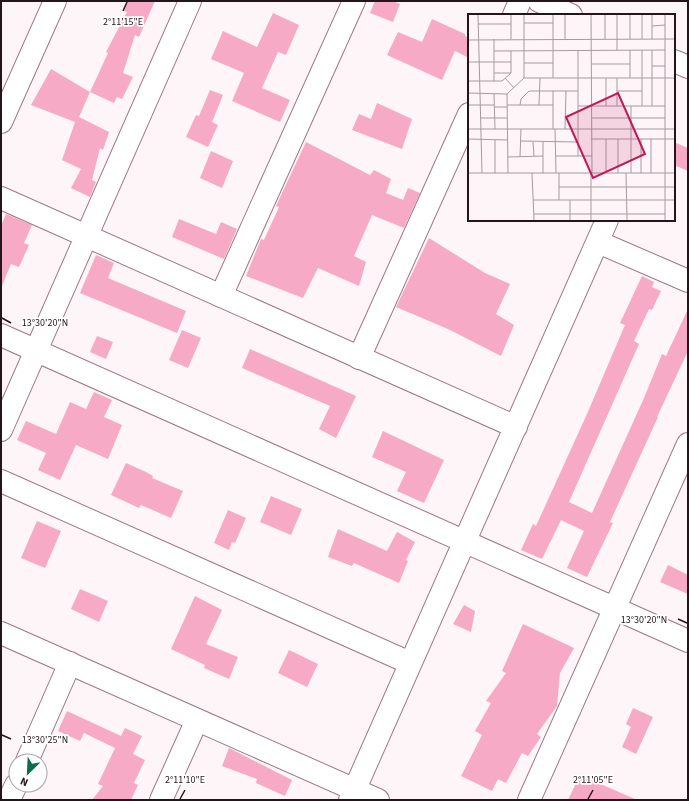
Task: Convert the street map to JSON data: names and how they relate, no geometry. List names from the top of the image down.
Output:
{
  "north": "bottom left",
  "coordinates": [
    "2°11'15\"E",
    "13°30'20\"N",
    "13°30'25\"N",
    "2°11'10\"E",
    "2°11'05\"E"
  ]
}
